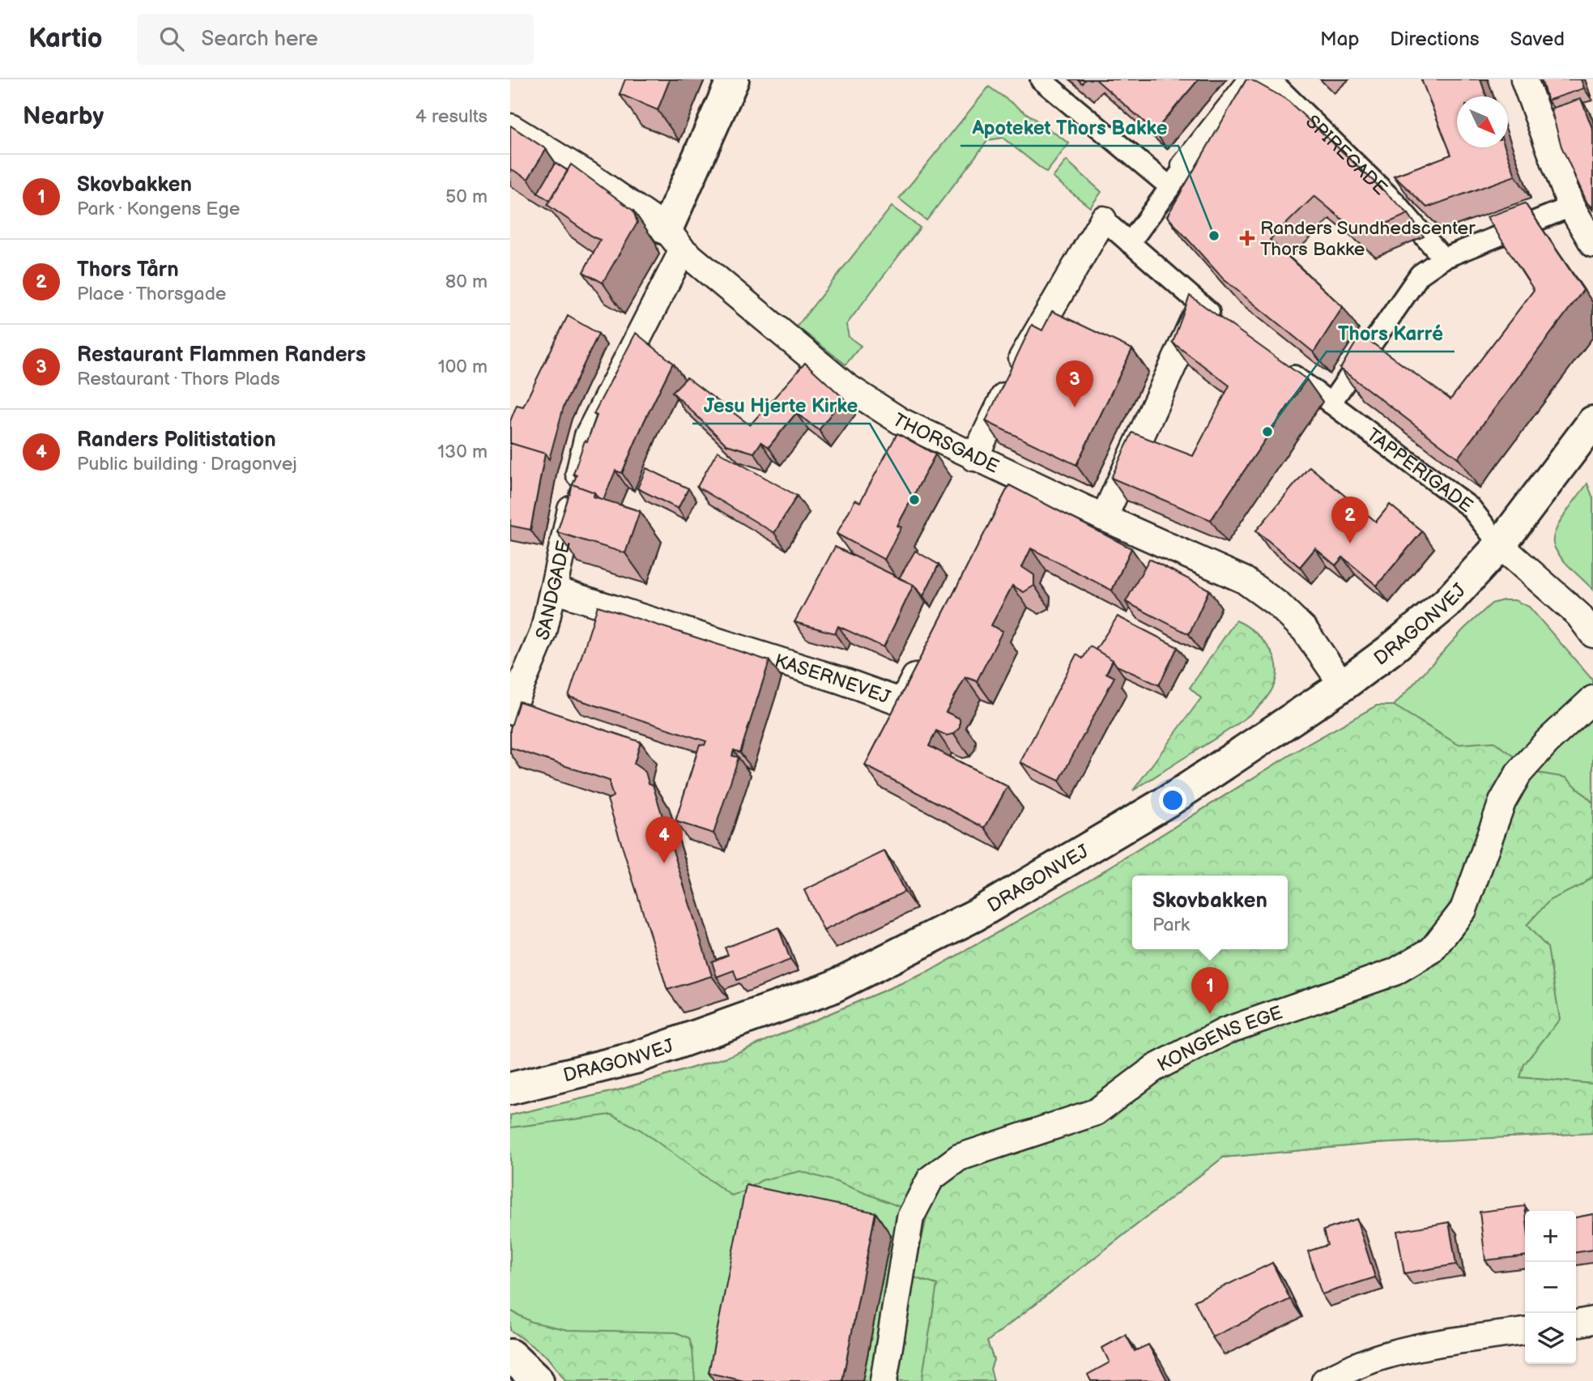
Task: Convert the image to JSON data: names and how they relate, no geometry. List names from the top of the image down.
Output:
{
  "streets": {
    "main road": ["DRAGONVEJ"],
    "street": [
      "SPIREGADE",
      "THORSGADE",
      "TAPPERIGADE",
      "SANDGADE",
      "KASERNEVEJ",
      "KONGENS EGE"
    ]
  },
  "crossings": [
    ["THORSGADE", "SANDGADE"],
    ["THORSGADE", "DRAGONVEJ"],
    ["TAPPERIGADE", "DRAGONVEJ"],
    ["SANDGADE", "KASERNEVEJ"]
  ],
  "places": {
    "other": ["Apoteket Thors Bakke", "Thors Karré", "Jesu Hjerte Kirke"],
    "health": ["Randers Sundhedscenter Thors Bakke"]
  },
  "north": "bottom right",
  "page": {
    "header": "Kartio",
    "search": "Search here",
    "nav": ["Map", "Directions", "Saved"],
    "heading": ["Nearby", "4 results"],
    "list": [
      {
        "mark": "1",
        "name": "Skovbakken",
        "note": "Park · Kongens Ege",
        "value": "50 m"
      },
      {
        "mark": "2",
        "name": "Thors Tårn",
        "note": "Place · Thorsgade",
        "value": "80 m"
      },
      {
        "mark": "3",
        "name": "Restaurant Flammen Randers",
        "note": "Restaurant · Thors Plads",
        "value": "100 m"
      },
      {
        "mark": "4",
        "name": "Randers Politistation",
        "note": "Public building · Dragonvej",
        "value": "130 m"
      }
    ],
    "pins": [
      "3",
      "2",
      "4",
      "1"
    ],
    "popup": ["Skovbakken", "Park"],
    "map_buttons": ["+", "−"]
  }
}
